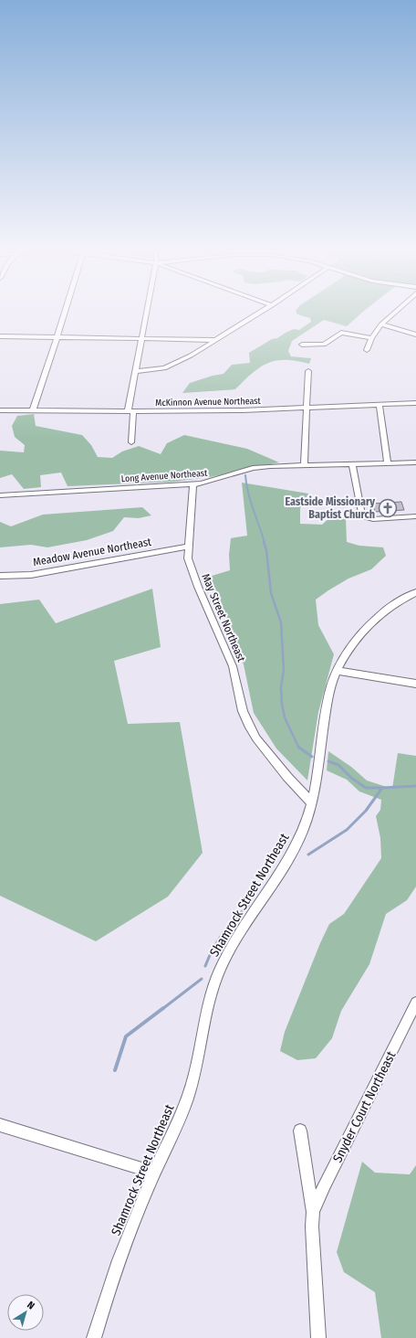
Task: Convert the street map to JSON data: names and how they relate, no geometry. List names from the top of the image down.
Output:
{
  "streets": {
    "street": [
      "McKinnon Avenue Northeast",
      "Long Avenue Northeast",
      "Meadow Avenue Northeast",
      "May Street Northeast",
      "Shamrock Street Northeast",
      "Snyder Court Northeast"
    ]
  },
  "crossings": [
    ["Long Avenue Northeast", "May Street Northeast"],
    ["Meadow Avenue Northeast", "May Street Northeast"],
    ["May Street Northeast", "Shamrock Street Northeast"]
  ],
  "places": {
    "church": ["Eastside Missionary Baptist Church"]
  },
  "north": "top right"
}
